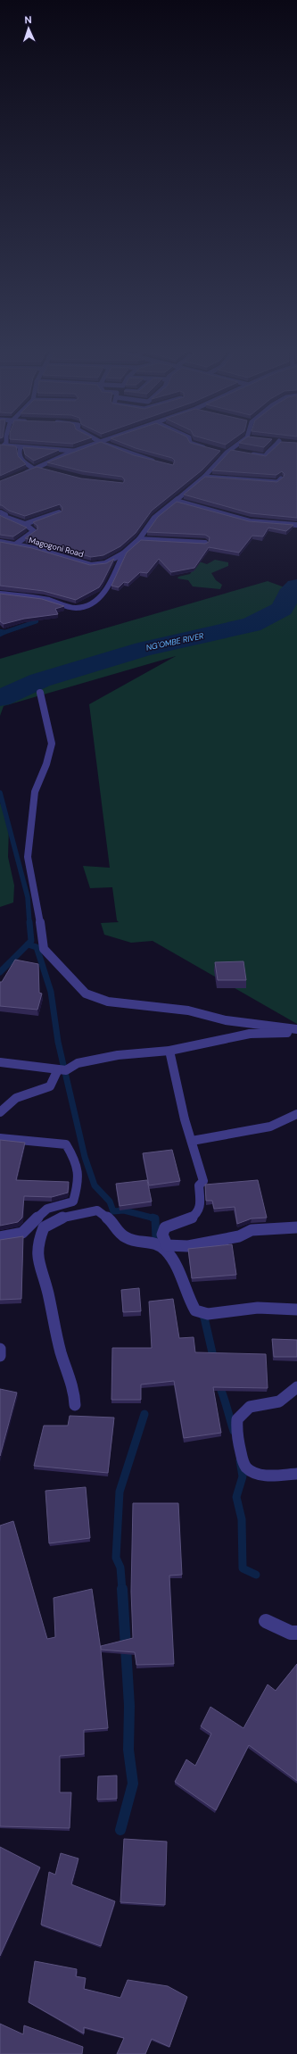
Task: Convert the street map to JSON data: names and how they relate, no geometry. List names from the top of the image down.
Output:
{
  "streets": {
    "street": ["Magogoni Road"]
  },
  "water": ["NG'OMBE RIVER"],
  "north": "top"
}
